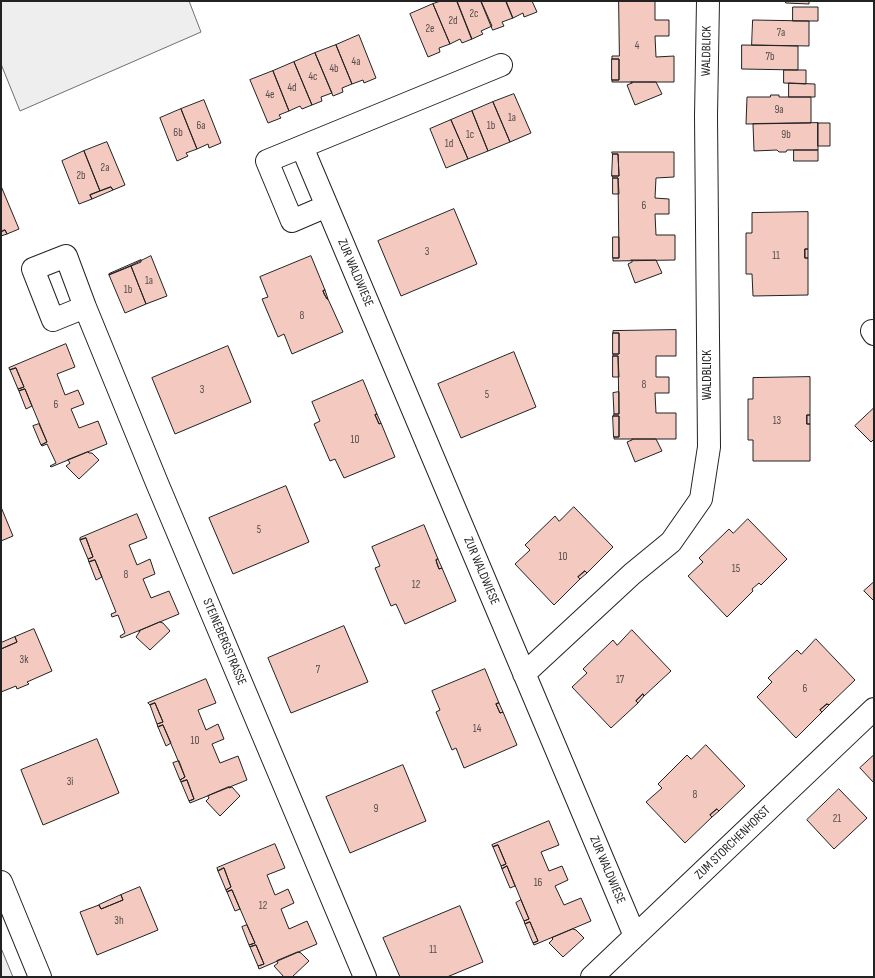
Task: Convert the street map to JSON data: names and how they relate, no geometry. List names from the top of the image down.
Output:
{
  "streets": {
    "street": [
      "WALDBLICK",
      "ZUR WALDWIESE",
      "STEINEBERGSTRASSE",
      "ZUM STORCHENHORST"
    ]
  },
  "crossings": [
    ["WALDBLICK", "ZUR WALDWIESE"],
    ["ZUR WALDWIESE", "ZUM STORCHENHORST"]
  ],
  "house_numbers": [
    "2c",
    "2d",
    "2e",
    "7a",
    "4",
    "7b",
    "4a",
    "4b",
    "4c",
    "4d",
    "4e",
    "9a",
    "1a",
    "6a",
    "1b",
    "6b",
    "1c",
    "9b",
    "1d",
    "2a",
    "2b",
    "6",
    "3",
    "11",
    "1a",
    "1b",
    "8",
    "8",
    "3",
    "5",
    "6",
    "13",
    "10",
    "5",
    "10",
    "15",
    "8",
    "12",
    "3k",
    "7",
    "17",
    "6",
    "14",
    "10",
    "3i",
    "8",
    "9",
    "21",
    "16",
    "12",
    "3h",
    "11"
  ]
}
